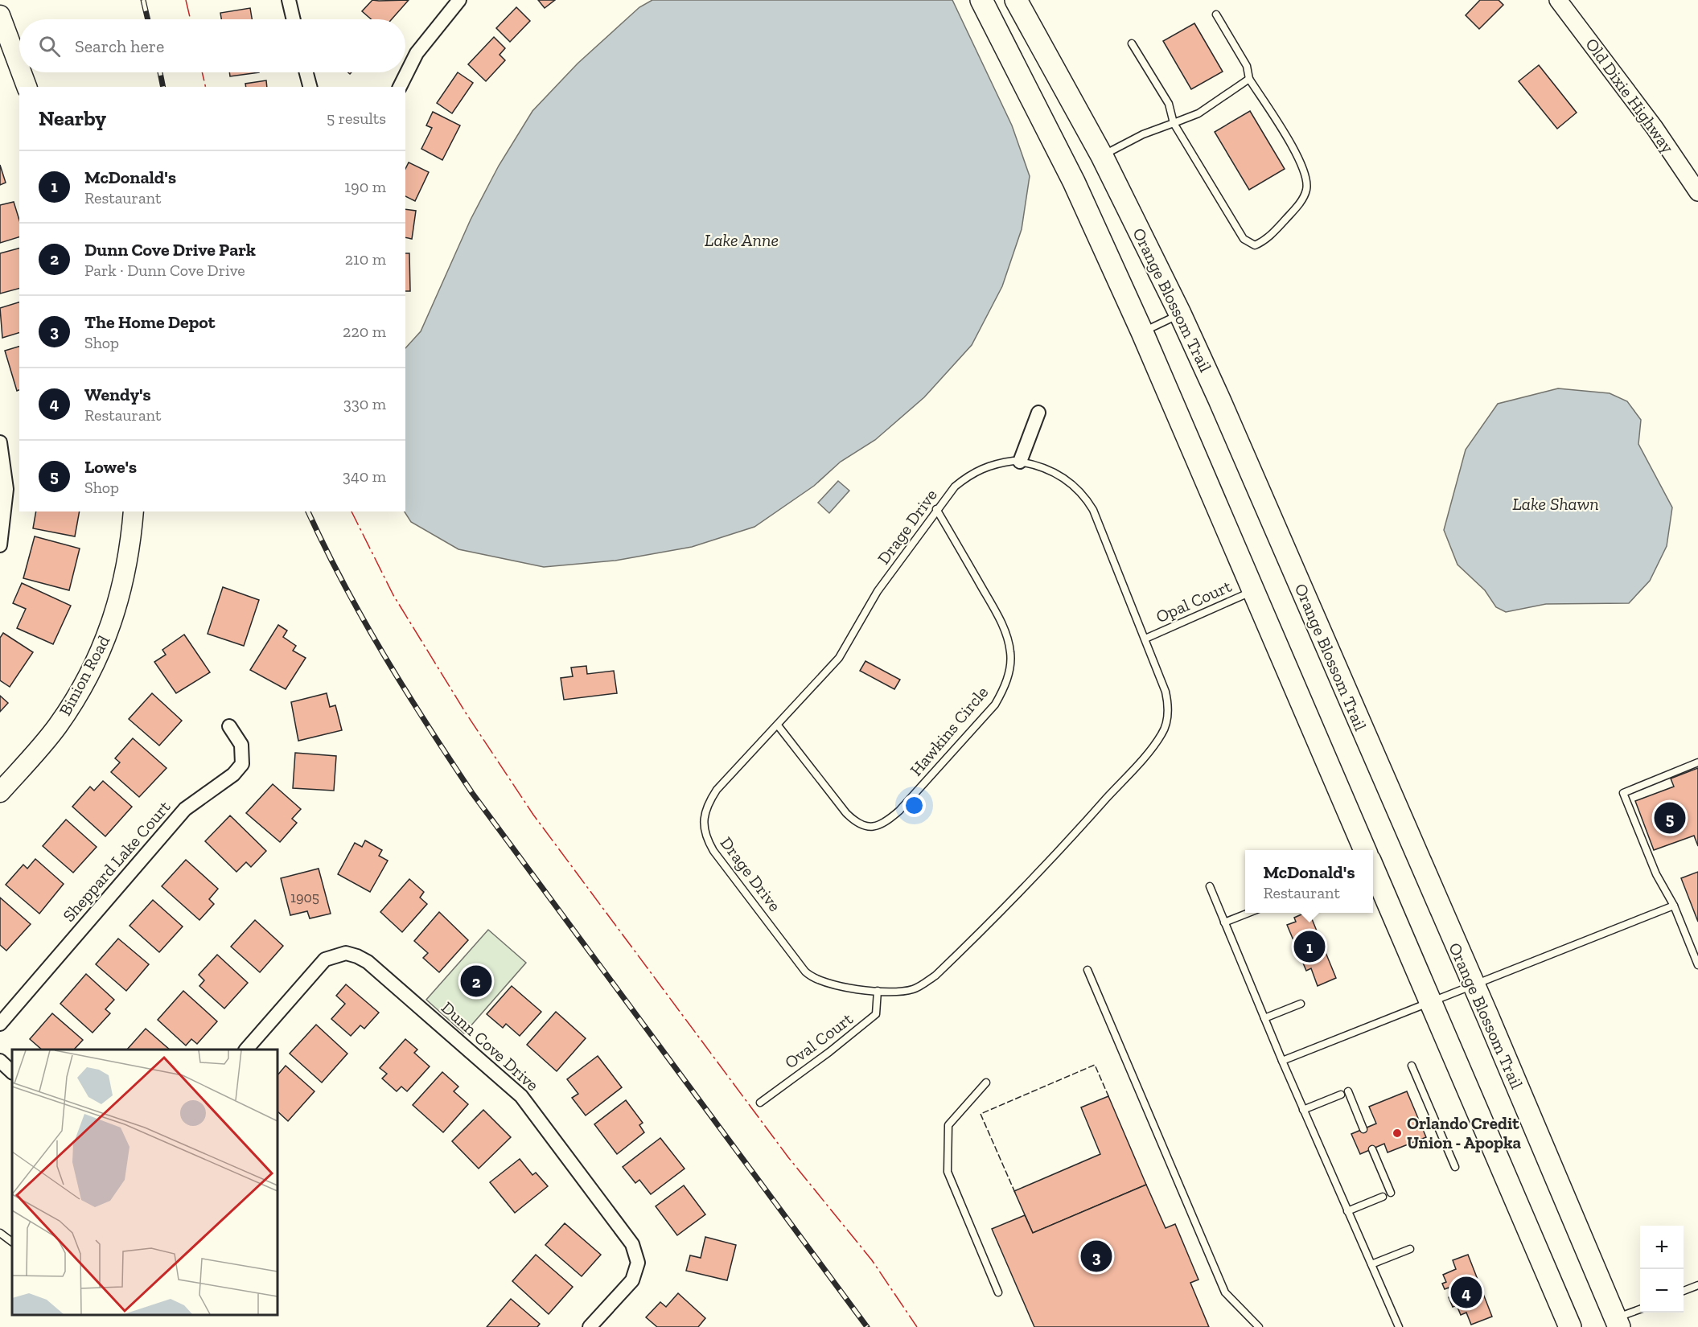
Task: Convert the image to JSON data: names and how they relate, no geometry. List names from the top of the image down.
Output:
{
  "streets": {
    "main road": ["Orange Blossom Trail", "Binion Road"],
    "street": ["Old Dixie Highway", "Sheppard Lake Court", "Dunn Cove Drive"],
    "lane": [
      "Drage Drive",
      "Opal Court",
      "Hawkins Circle",
      "Oval Court"
    ]
  },
  "crossings": [
    ["Drage Drive", "Opal Court"],
    ["Drage Drive", "Hawkins Circle"],
    ["Drage Drive", "Oval Court"]
  ],
  "water": ["Lake Anne", "Lake Shawn"],
  "places": ["Orlando Credit Union - Apopka"],
  "house_numbers": ["1905"],
  "page": {
    "search": "Search here",
    "heading": ["Nearby", "5 results"],
    "list": [
      {
        "mark": "1",
        "name": "McDonald's",
        "note": "Restaurant",
        "value": "190 m"
      },
      {
        "mark": "2",
        "name": "Dunn Cove Drive Park",
        "note": "Park · Dunn Cove Drive",
        "value": "210 m"
      },
      {
        "mark": "3",
        "name": "The Home Depot",
        "note": "Shop",
        "value": "220 m"
      },
      {
        "mark": "4",
        "name": "Wendy's",
        "note": "Restaurant",
        "value": "330 m"
      },
      {
        "mark": "5",
        "name": "Lowe's",
        "note": "Shop",
        "value": "340 m"
      }
    ],
    "pins": [
      "5",
      "1",
      "2",
      "3",
      "4"
    ],
    "popup": ["McDonald's", "Restaurant"],
    "map_buttons": ["+", "−"]
  }
}
